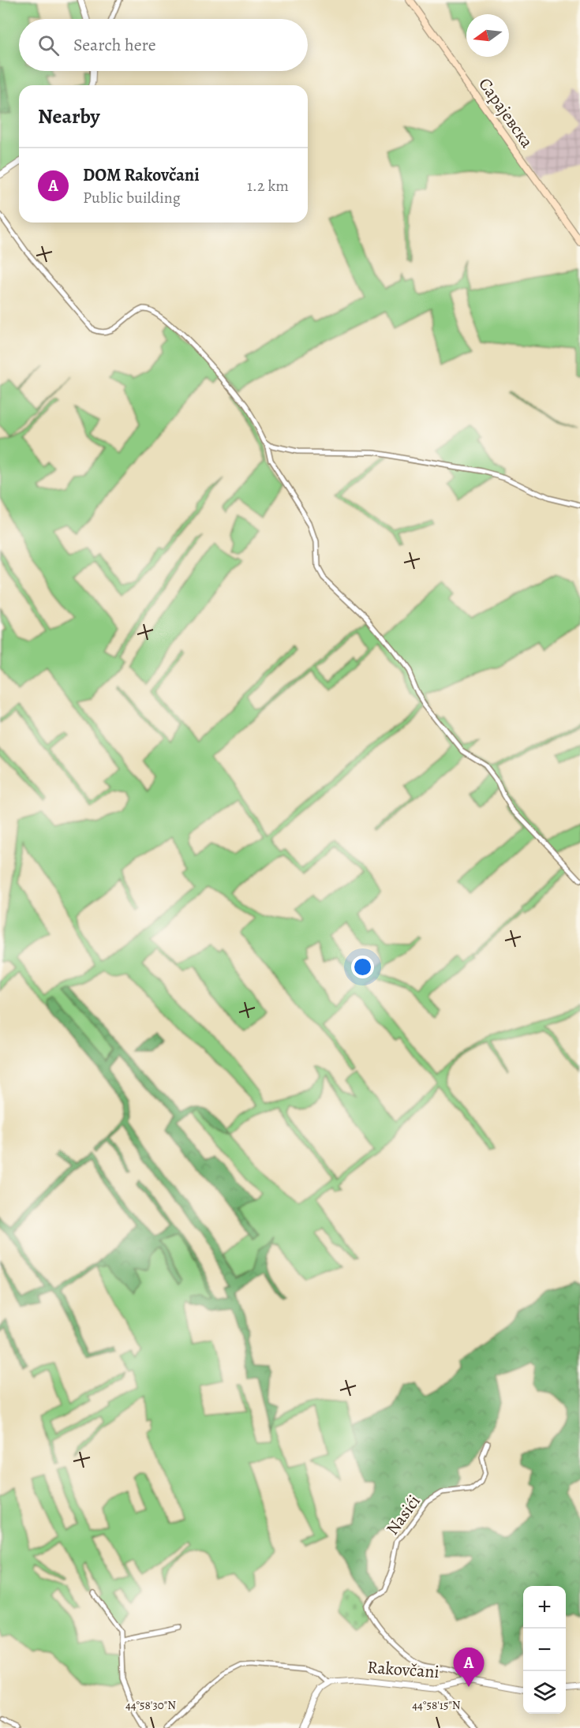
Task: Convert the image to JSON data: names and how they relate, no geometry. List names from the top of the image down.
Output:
{
  "streets": {
    "main road": ["Сарајевска"],
    "street": ["Nasići", "Rakovčani"]
  },
  "crossings": [
    ["Nasići", "Rakovčani"]
  ],
  "north": "left",
  "page": {
    "search": "Search here",
    "heading": "Nearby",
    "list": [
      {
        "mark": "A",
        "name": "DOM Rakovčani",
        "note": "Public building",
        "value": "1.2 km"
      }
    ],
    "map_buttons": ["+", "−"],
    "pins": "A"
  },
  "coordinates": ["44°58'30\"N", "44°58'15\"N"]
}
